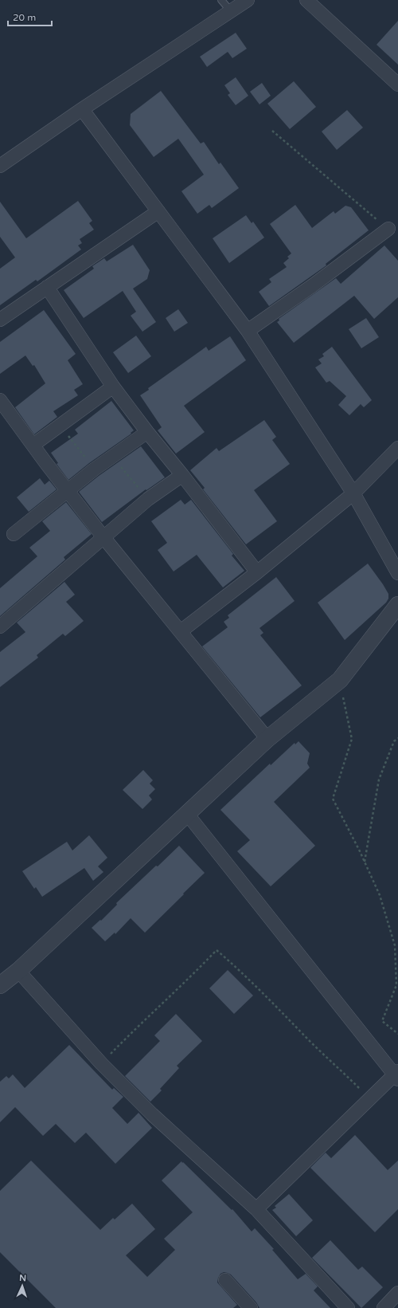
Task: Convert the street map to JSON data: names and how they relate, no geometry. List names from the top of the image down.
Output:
{
  "scale_bar": "20 m",
  "north": "top"
}
